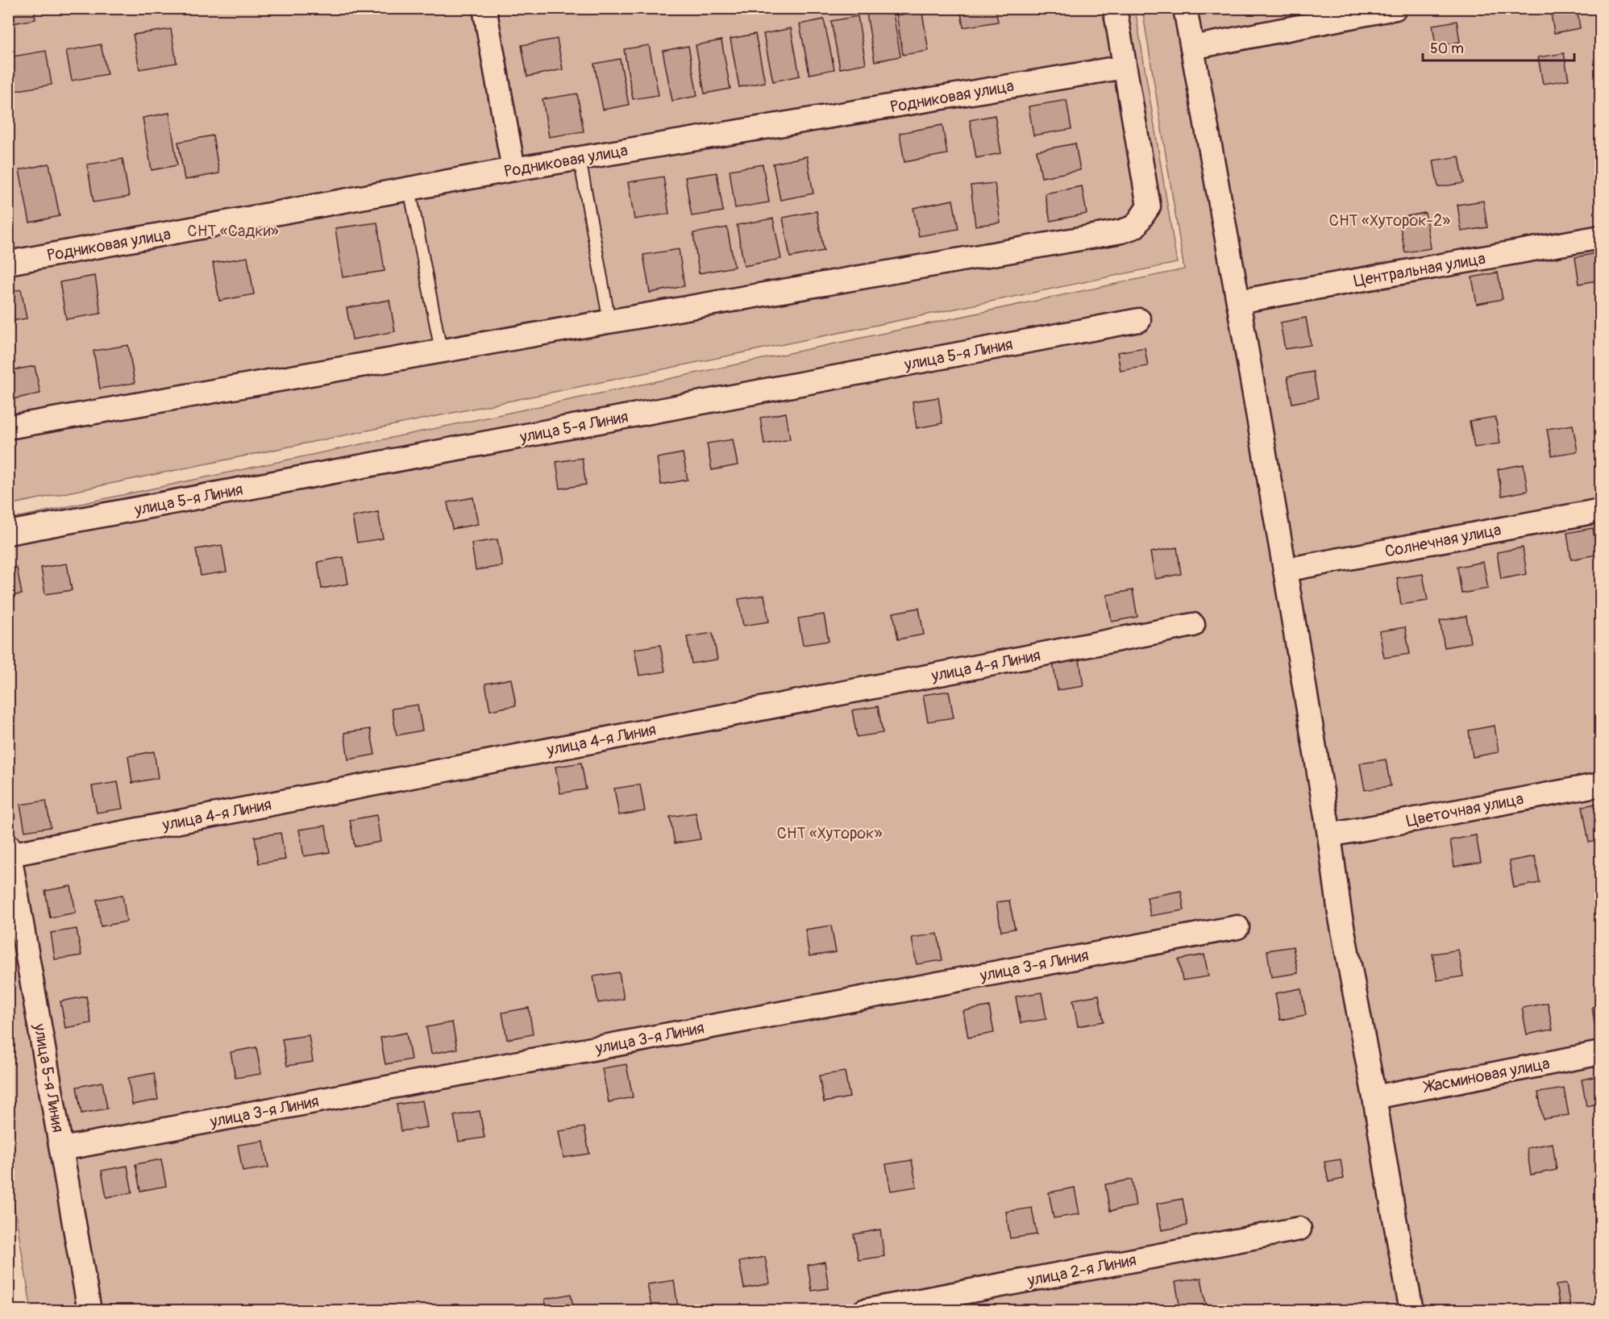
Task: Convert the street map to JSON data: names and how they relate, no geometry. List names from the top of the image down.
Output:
{
  "streets": {
    "street": [
      "Родниковая улица",
      "Центральная улица",
      "улица 5-я Линия",
      "Солнечная улица",
      "улица 4-я Линия",
      "Цветочная улица",
      "улица 3-я Линия",
      "Жасминовая улица",
      "улица 2-я Линия"
    ]
  },
  "crossings": [
    ["улица 5-я Линия", "улица 4-я Линия"],
    ["улица 5-я Линия", "улица 3-я Линия"]
  ],
  "parks": ["СНТ «Хуторок-2»", "СНТ «Садки»", "СНТ «Хуторок»"],
  "scale_bar": "50 m"
}
